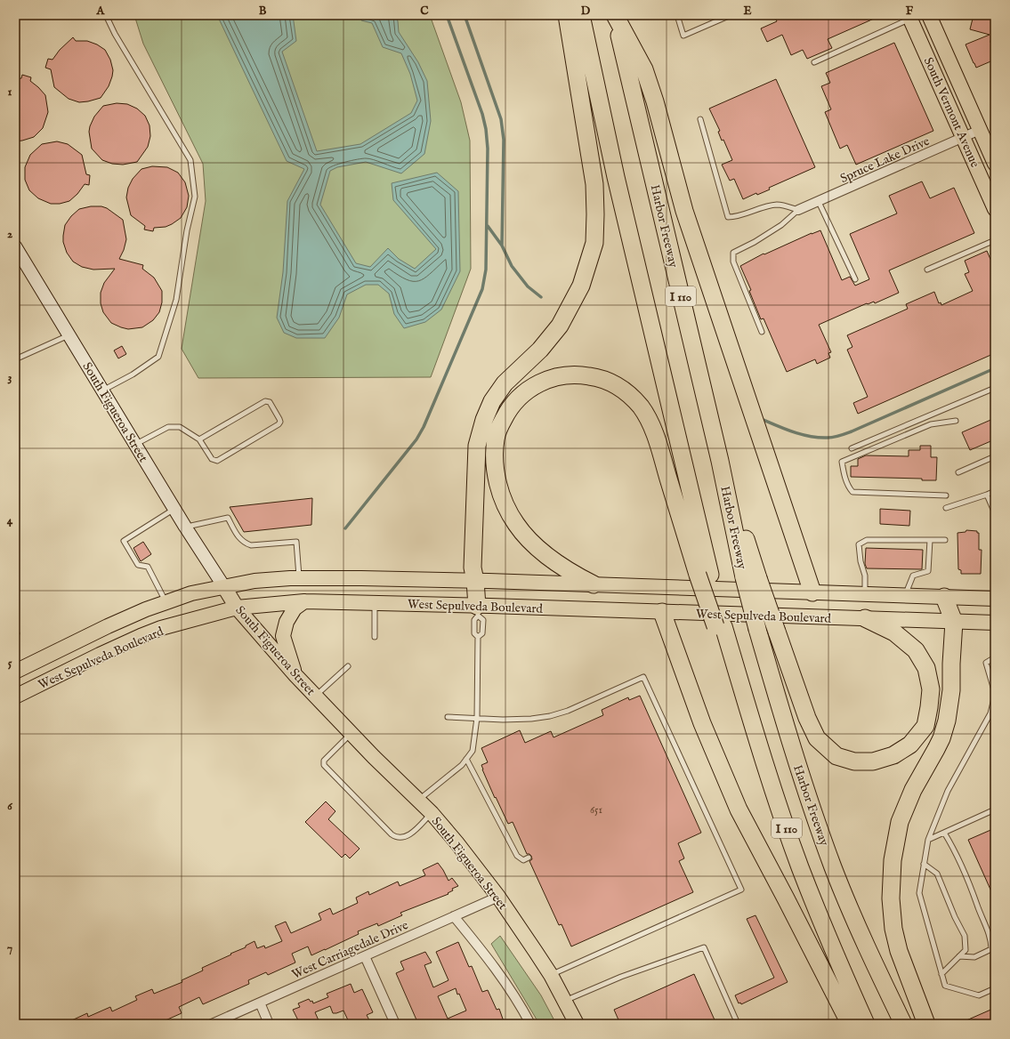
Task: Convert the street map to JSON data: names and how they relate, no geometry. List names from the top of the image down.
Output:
{
  "streets": {
    "highway": ["Harbor Freeway", "I 110"],
    "main road": ["South Vermont Avenue", "South Figueroa Street", "West Sepulveda Boulevard"],
    "street": ["Spruce Lake Drive", "West Carriagedale Drive"]
  },
  "crossings": [
    ["South Vermont Avenue", "Spruce Lake Drive"],
    ["South Figueroa Street", "West Sepulveda Boulevard"],
    ["South Figueroa Street", "West Carriagedale Drive"]
  ],
  "house_numbers": ["651"],
  "grid": {
    "columns": [
      "A",
      "B",
      "C",
      "D",
      "E",
      "F"
    ],
    "rows": [
      "1",
      "2",
      "3",
      "4",
      "5",
      "6",
      "7"
    ]
  }
}
